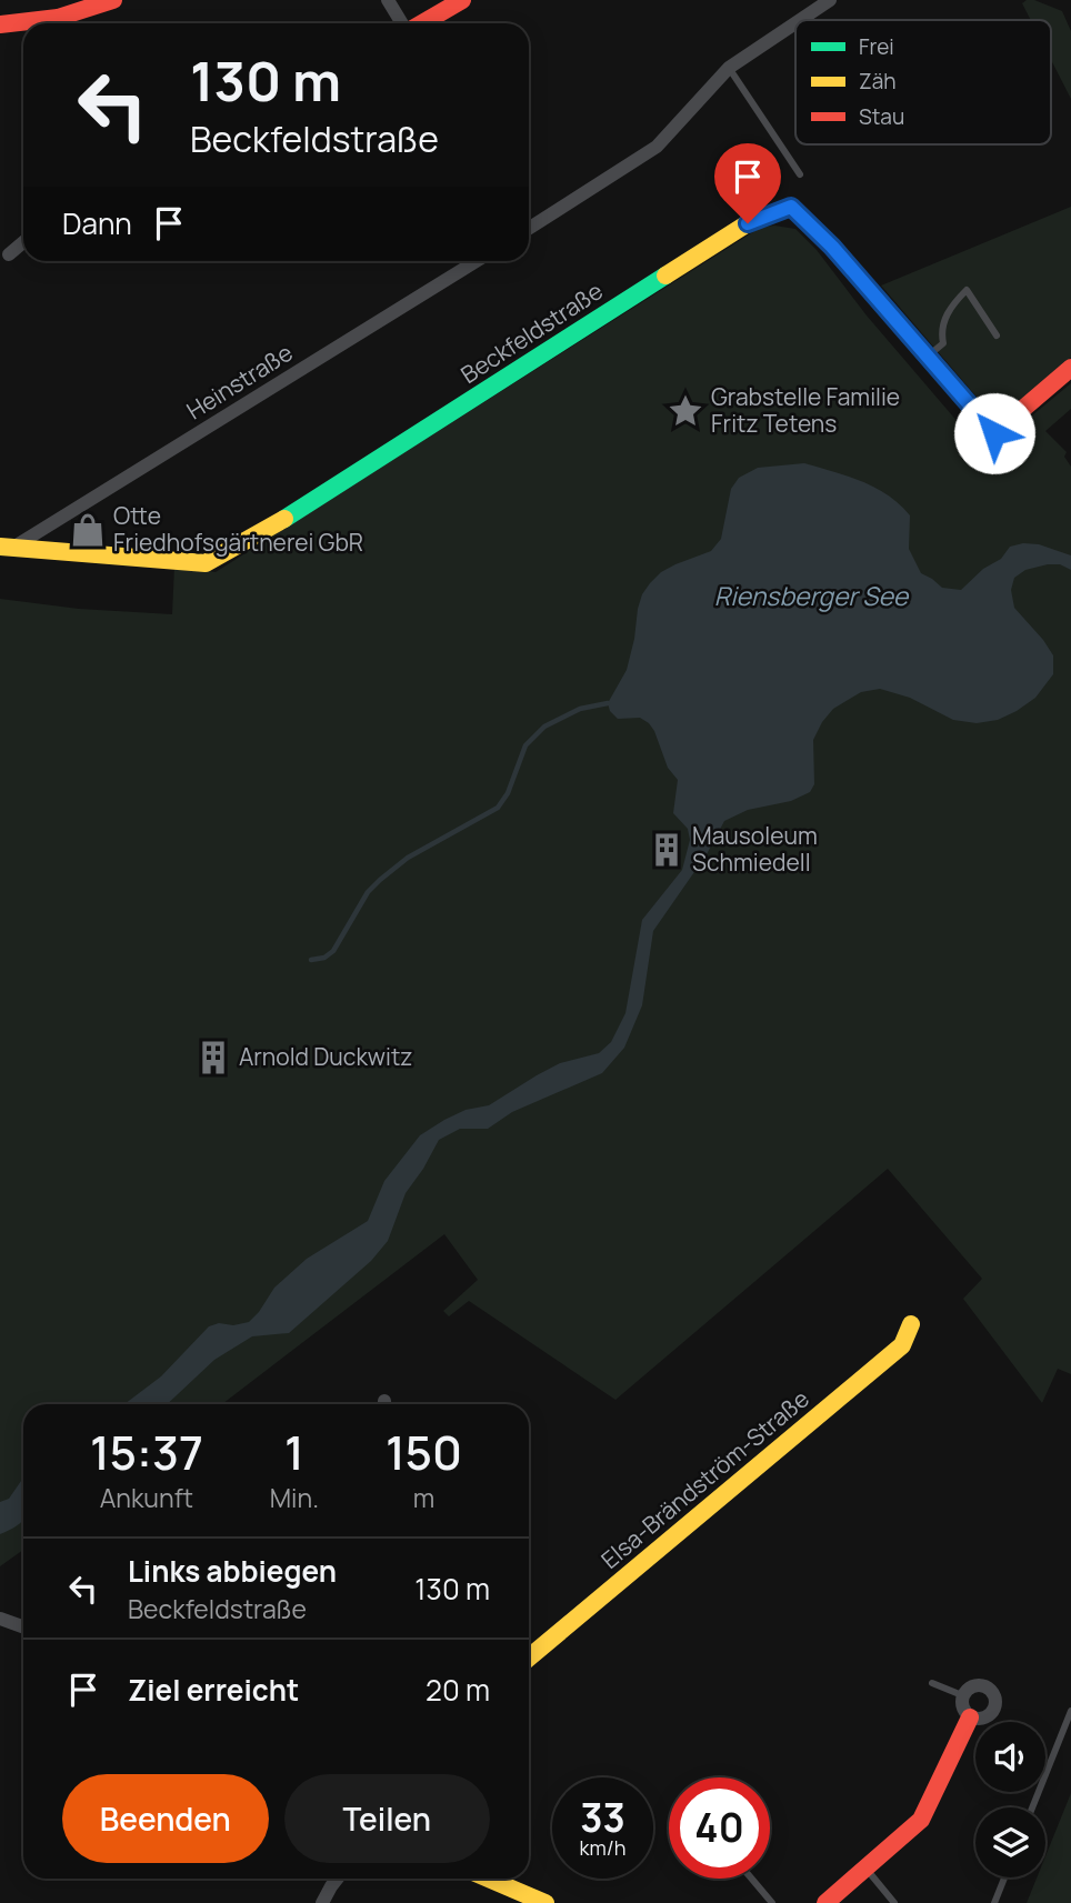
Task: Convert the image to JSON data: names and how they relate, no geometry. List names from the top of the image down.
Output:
{
  "streets": {
    "street": ["Beckfeldstraße", "Heinstraße", "Elsa-Brändström-Straße"]
  },
  "crossings": [
    ["Beckfeldstraße", "Heinstraße"]
  ],
  "water": ["Riensberger See"],
  "places": {
    "place": ["Grabstelle Familie Fritz Tetens"],
    "shop": ["Otte Friedhofsgärtnerei GbR"],
    "building": ["Mausoleum Schmiedell", "Arnold Duckwitz"]
  },
  "legend": ["Frei", "Zäh", "Stau"],
  "page": {
    "turn": ["130 m", "Beckfeldstraße"],
    "then": "Dann",
    "eta": [
      "15:37",
      "Ankunft",
      "1",
      "Min.",
      "150",
      "m"
    ],
    "list": [
      {
        "name": "Links abbiegen",
        "note": "Beckfeldstraße",
        "value": "130 m"
      },
      {
        "name": "Ziel erreicht",
        "value": "20 m"
      }
    ],
    "buttons": ["Beenden", "Teilen"],
    "speed": "33 km/h",
    "limit": "40"
  }
}
